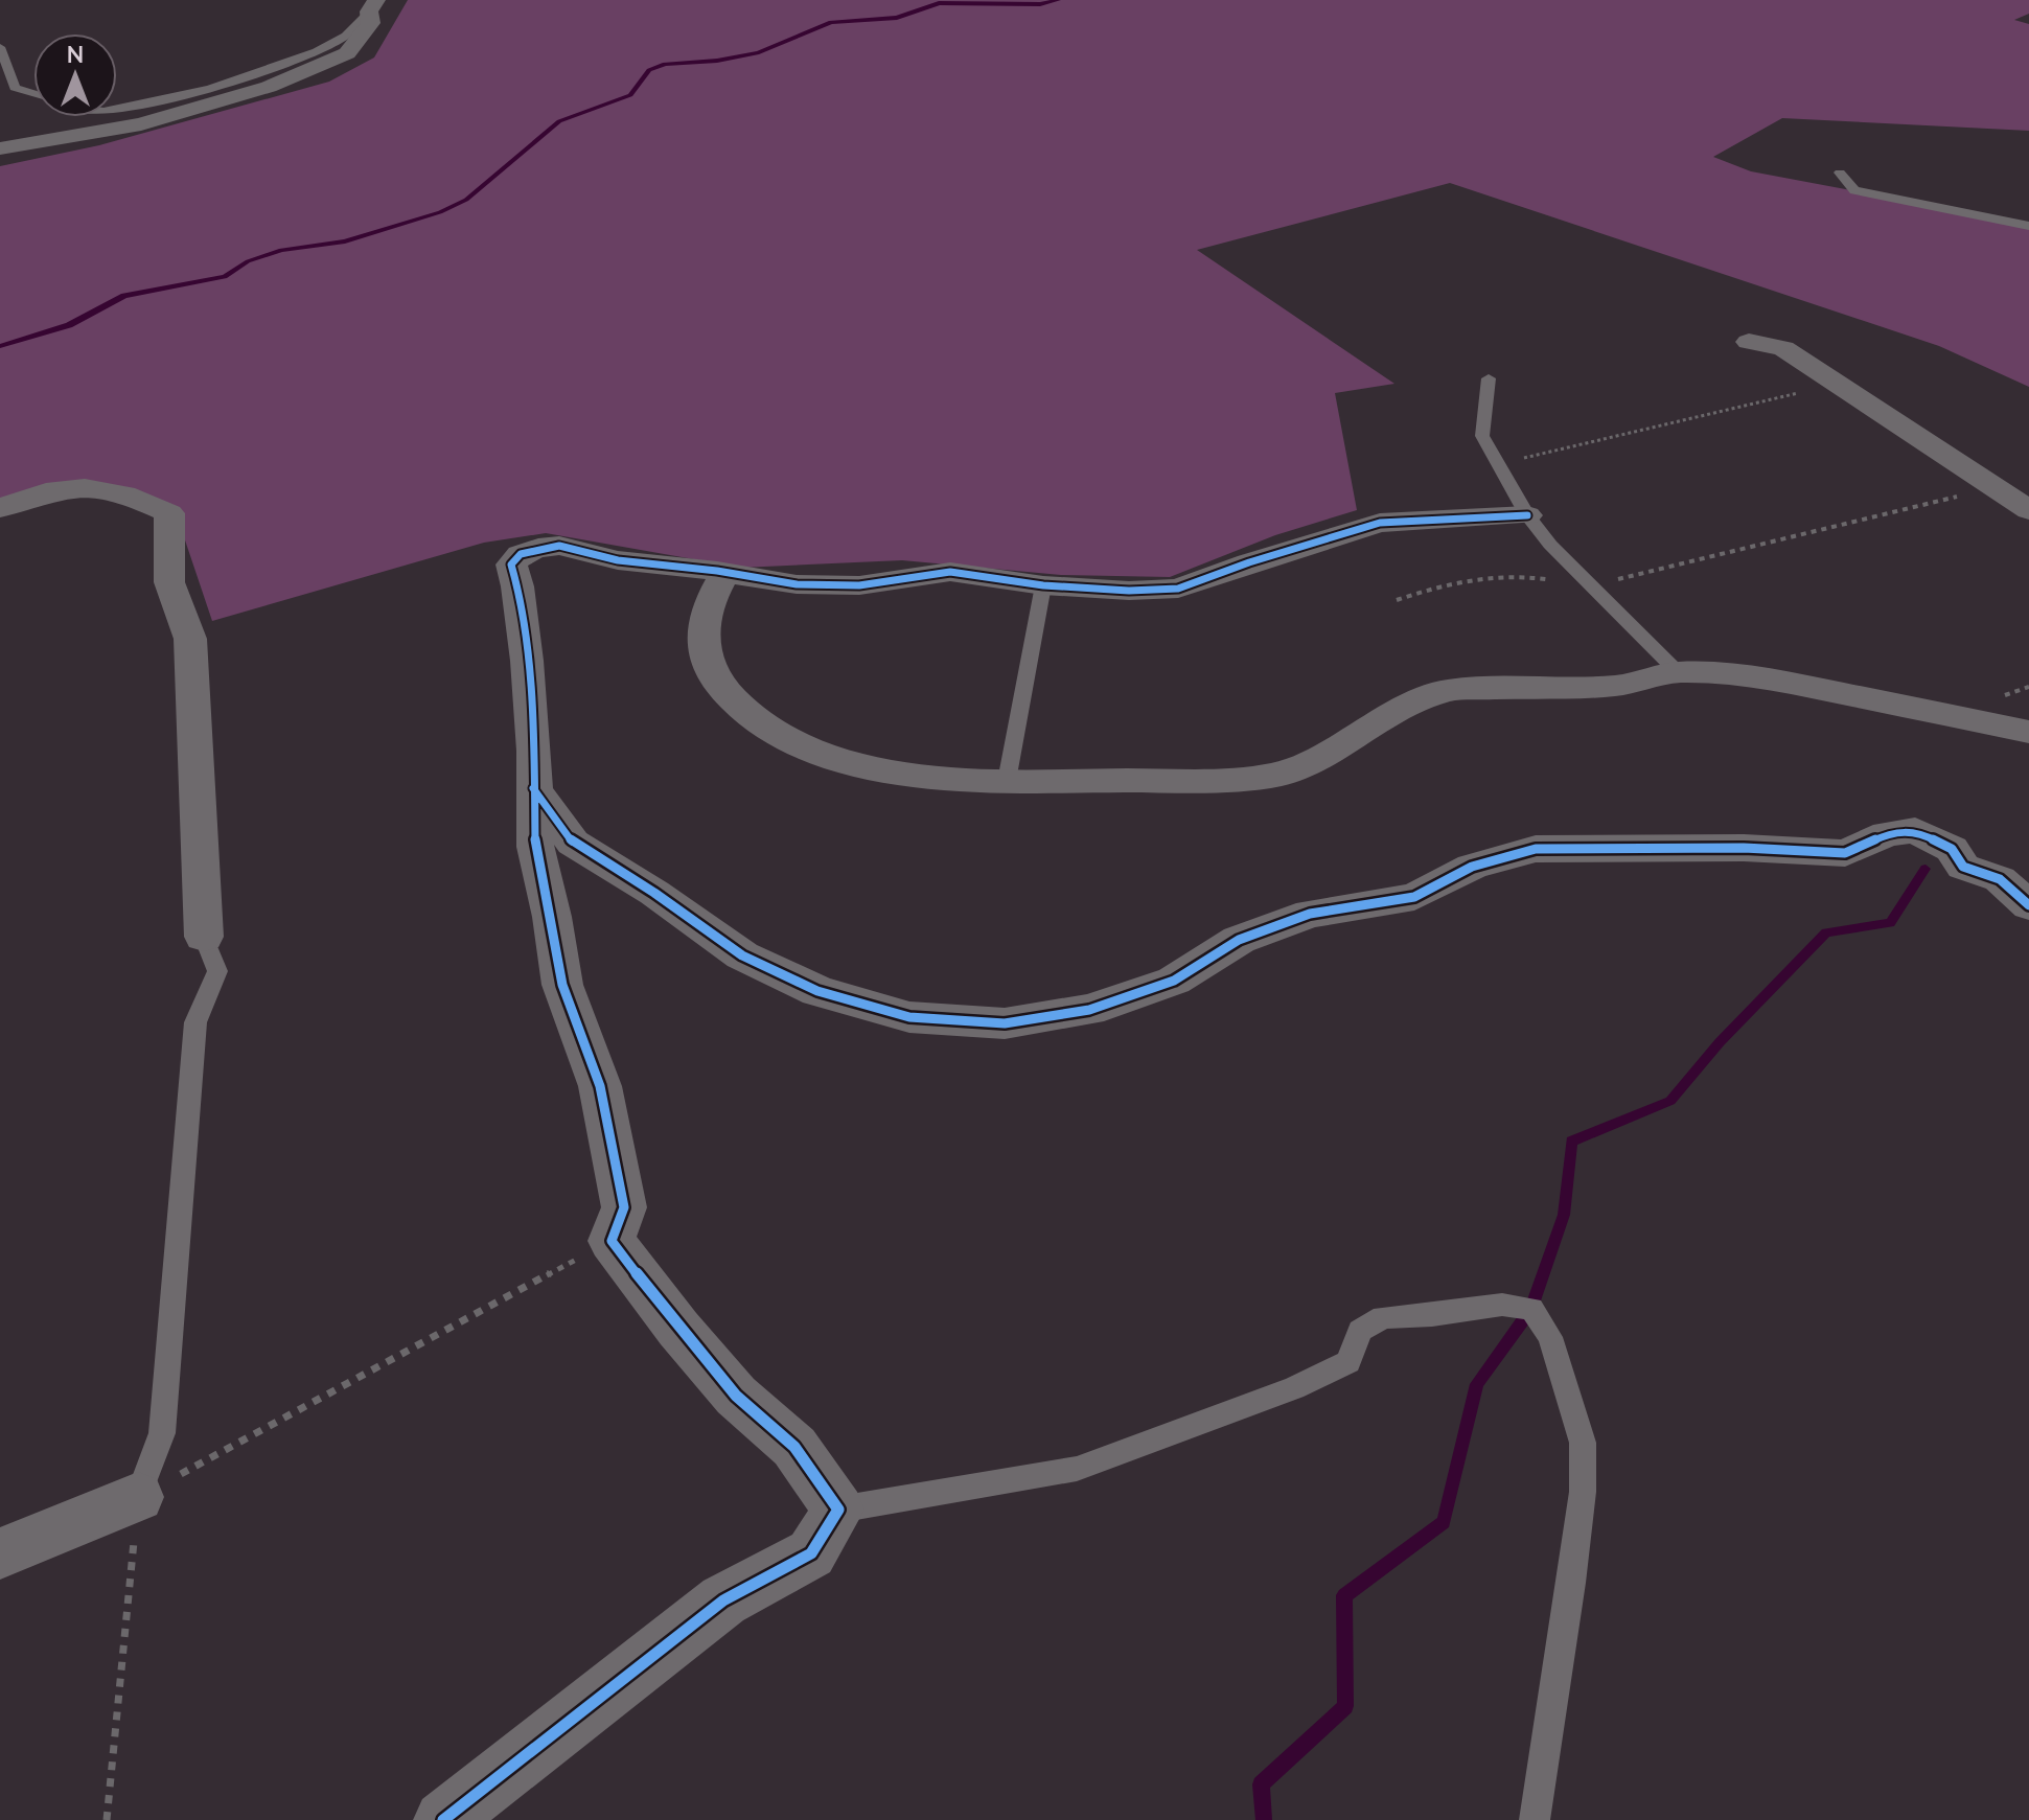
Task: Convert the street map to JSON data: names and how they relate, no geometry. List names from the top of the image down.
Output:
{
  "north": "top"
}
